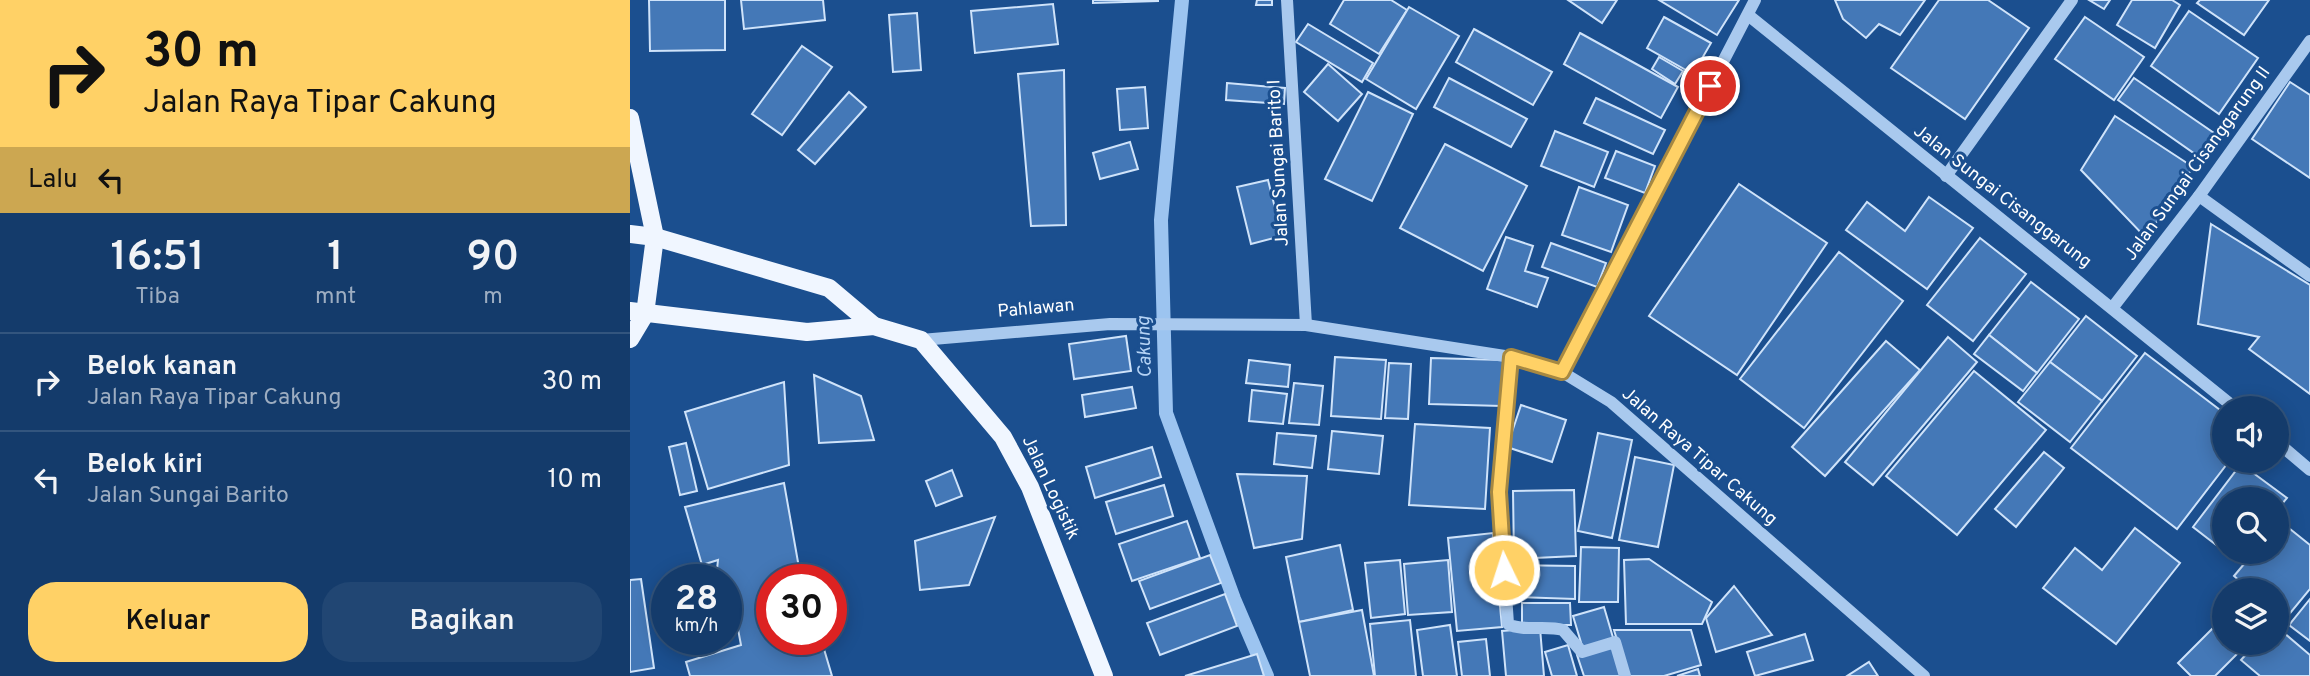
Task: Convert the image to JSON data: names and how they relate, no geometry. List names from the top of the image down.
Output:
{
  "streets": {
    "main road": ["Pahlawan", "Jalan Logistik"],
    "street": [
      "Jalan Sungai Barito I",
      "Jalan Sungai Cisanggarung II",
      "Jalan Sungai Cisanggarung",
      "Jalan Raya Tipar Cakung"
    ]
  },
  "crossings": [
    ["Jalan Sungai Barito I", "Jalan Raya Tipar Cakung"],
    ["Jalan Sungai Cisanggarung II", "Jalan Sungai Cisanggarung"],
    ["Pahlawan", "Jalan Raya Tipar Cakung"],
    ["Pahlawan", "Jalan Logistik"]
  ],
  "water": ["Cakung"],
  "page": {
    "turn": ["30 m", "Jalan Raya Tipar Cakung"],
    "then": "Lalu",
    "eta": [
      "16:51",
      "Tiba",
      "1",
      "mnt",
      "90",
      "m"
    ],
    "list": [
      {
        "name": "Belok kanan",
        "note": "Jalan Raya Tipar Cakung",
        "value": "30 m"
      },
      {
        "name": "Belok kiri",
        "note": "Jalan Sungai Barito",
        "value": "10 m"
      }
    ],
    "speed": "28 km/h",
    "limit": "30",
    "buttons": ["Keluar", "Bagikan"]
  }
}
